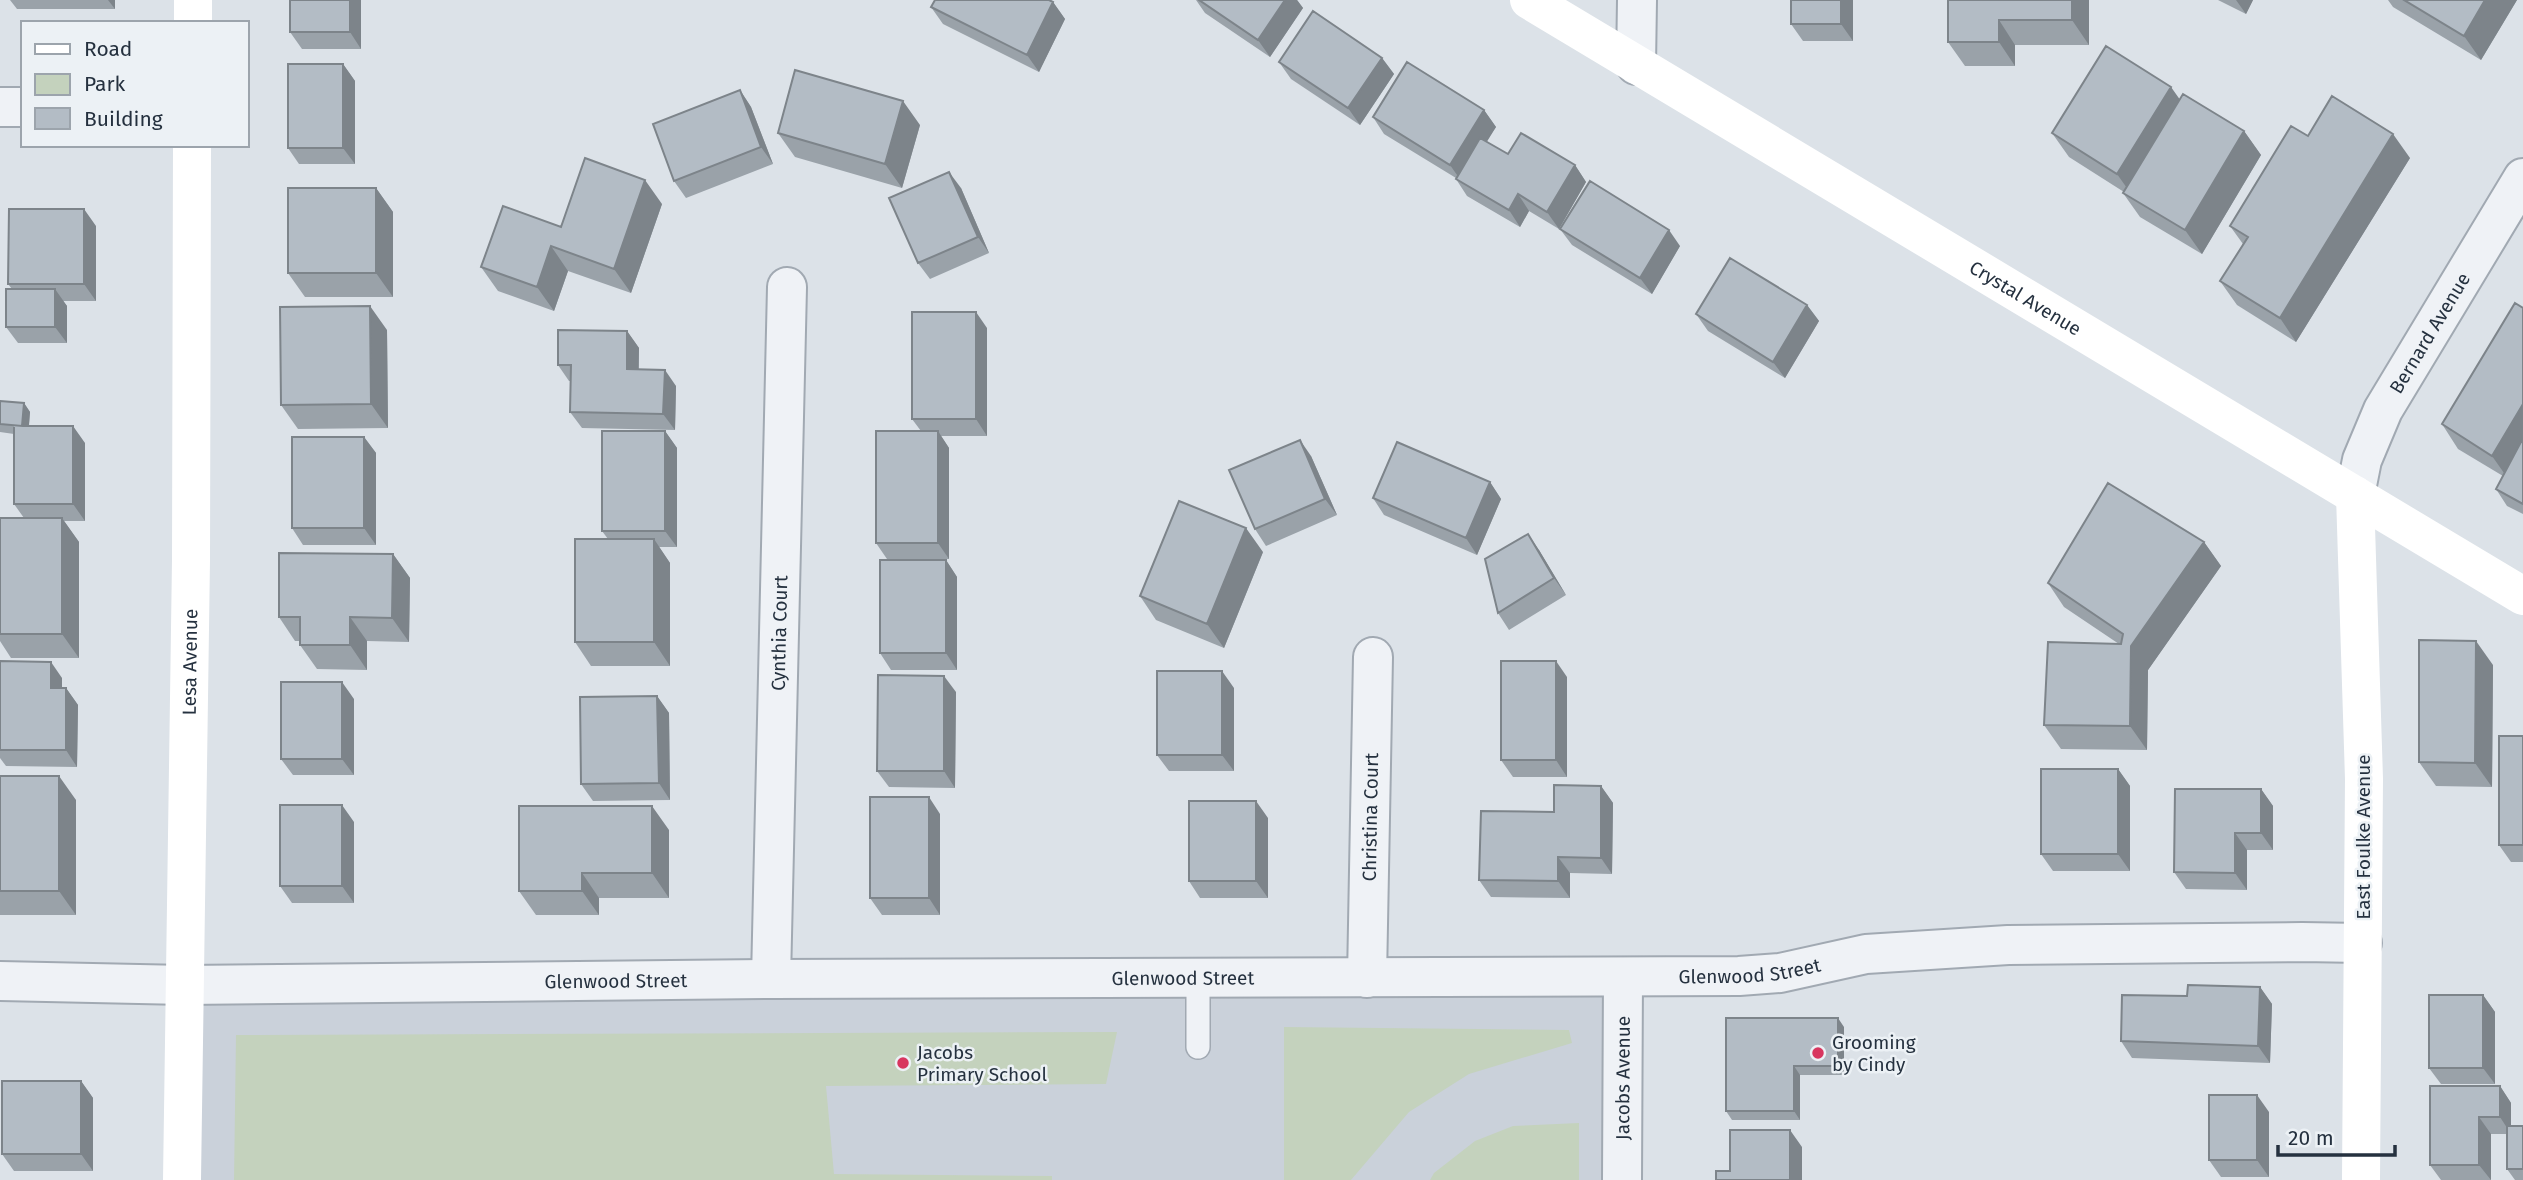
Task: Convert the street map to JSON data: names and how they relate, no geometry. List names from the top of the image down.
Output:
{
  "streets": {
    "street": [
      "Crystal Avenue",
      "Bernard Avenue",
      "Cynthia Court",
      "Lesa Avenue",
      "Christina Court",
      "East Foulke Avenue",
      "Glenwood Street",
      "Jacobs Avenue"
    ]
  },
  "crossings": [
    ["Crystal Avenue", "Bernard Avenue"],
    ["Crystal Avenue", "East Foulke Avenue"],
    ["Bernard Avenue", "East Foulke Avenue"],
    ["Cynthia Court", "Glenwood Street"],
    ["Lesa Avenue", "Glenwood Street"],
    ["Christina Court", "Glenwood Street"],
    ["East Foulke Avenue", "Glenwood Street"],
    ["Glenwood Street", "Jacobs Avenue"]
  ],
  "places": ["Grooming by Cindy", "Jacobs Primary School"],
  "legend": ["Road", "Park", "Building"],
  "scale_bar": "20 m"
}
